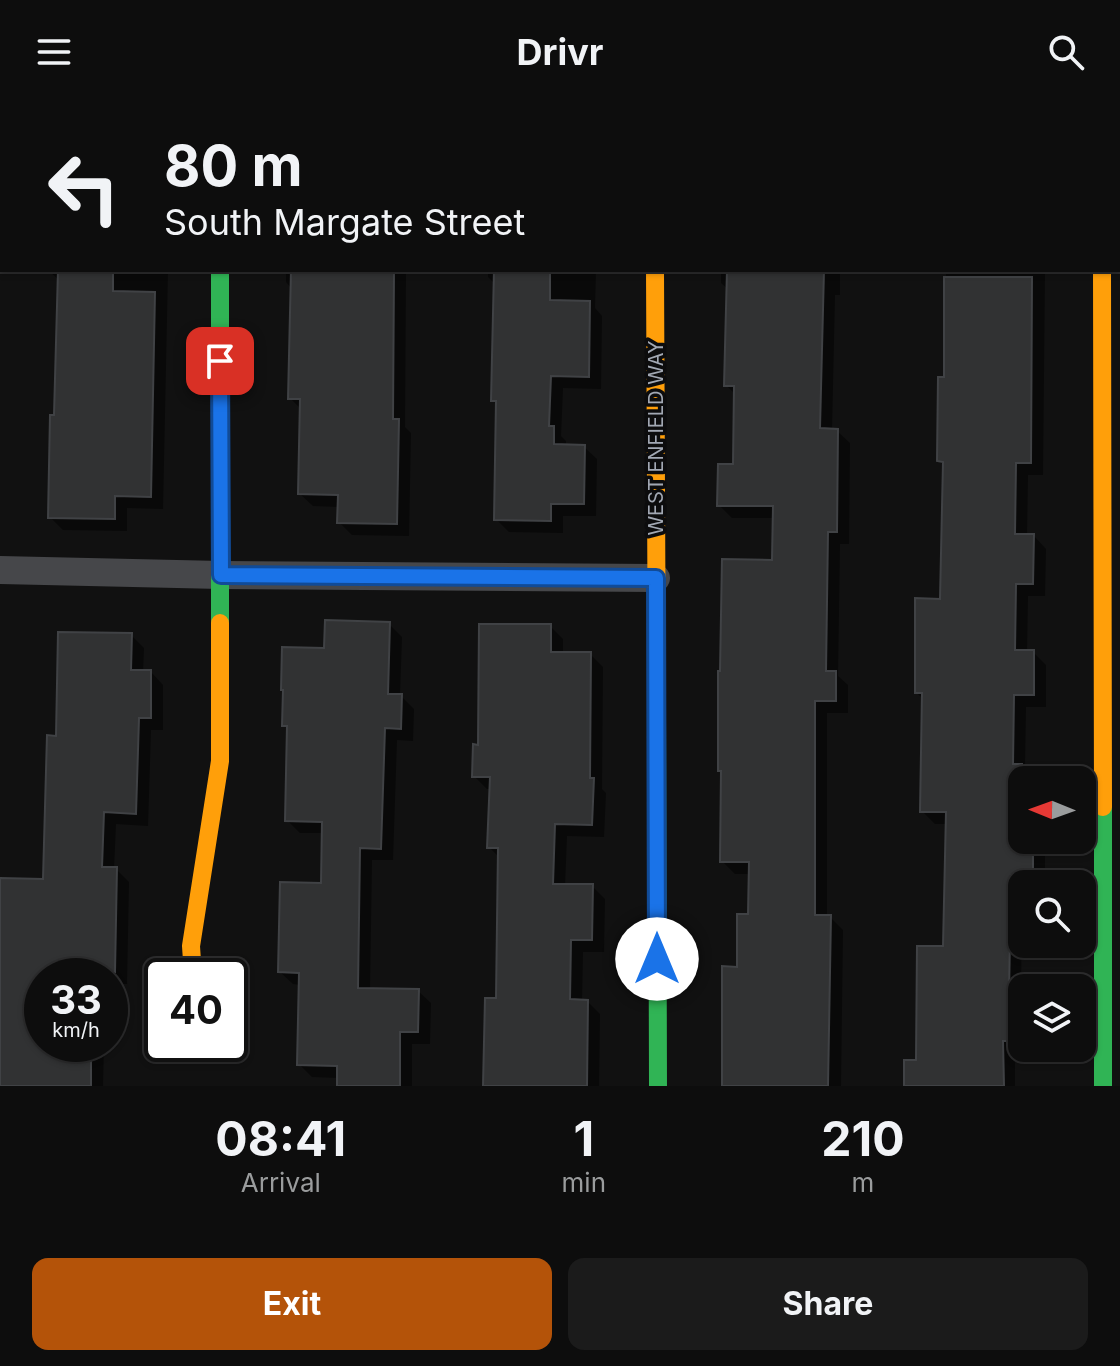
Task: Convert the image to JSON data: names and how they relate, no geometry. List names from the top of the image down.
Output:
{
  "streets": {
    "street": ["WEST ENFIELD WAY"]
  },
  "north": "left",
  "page": {
    "header": "Drivr",
    "turn": ["80 m", "South Margate Street"],
    "speed": "33 km/h",
    "limit": "40",
    "eta": [
      "08:41",
      "Arrival",
      "1",
      "min",
      "210",
      "m"
    ],
    "buttons": ["Exit", "Share"]
  }
}
